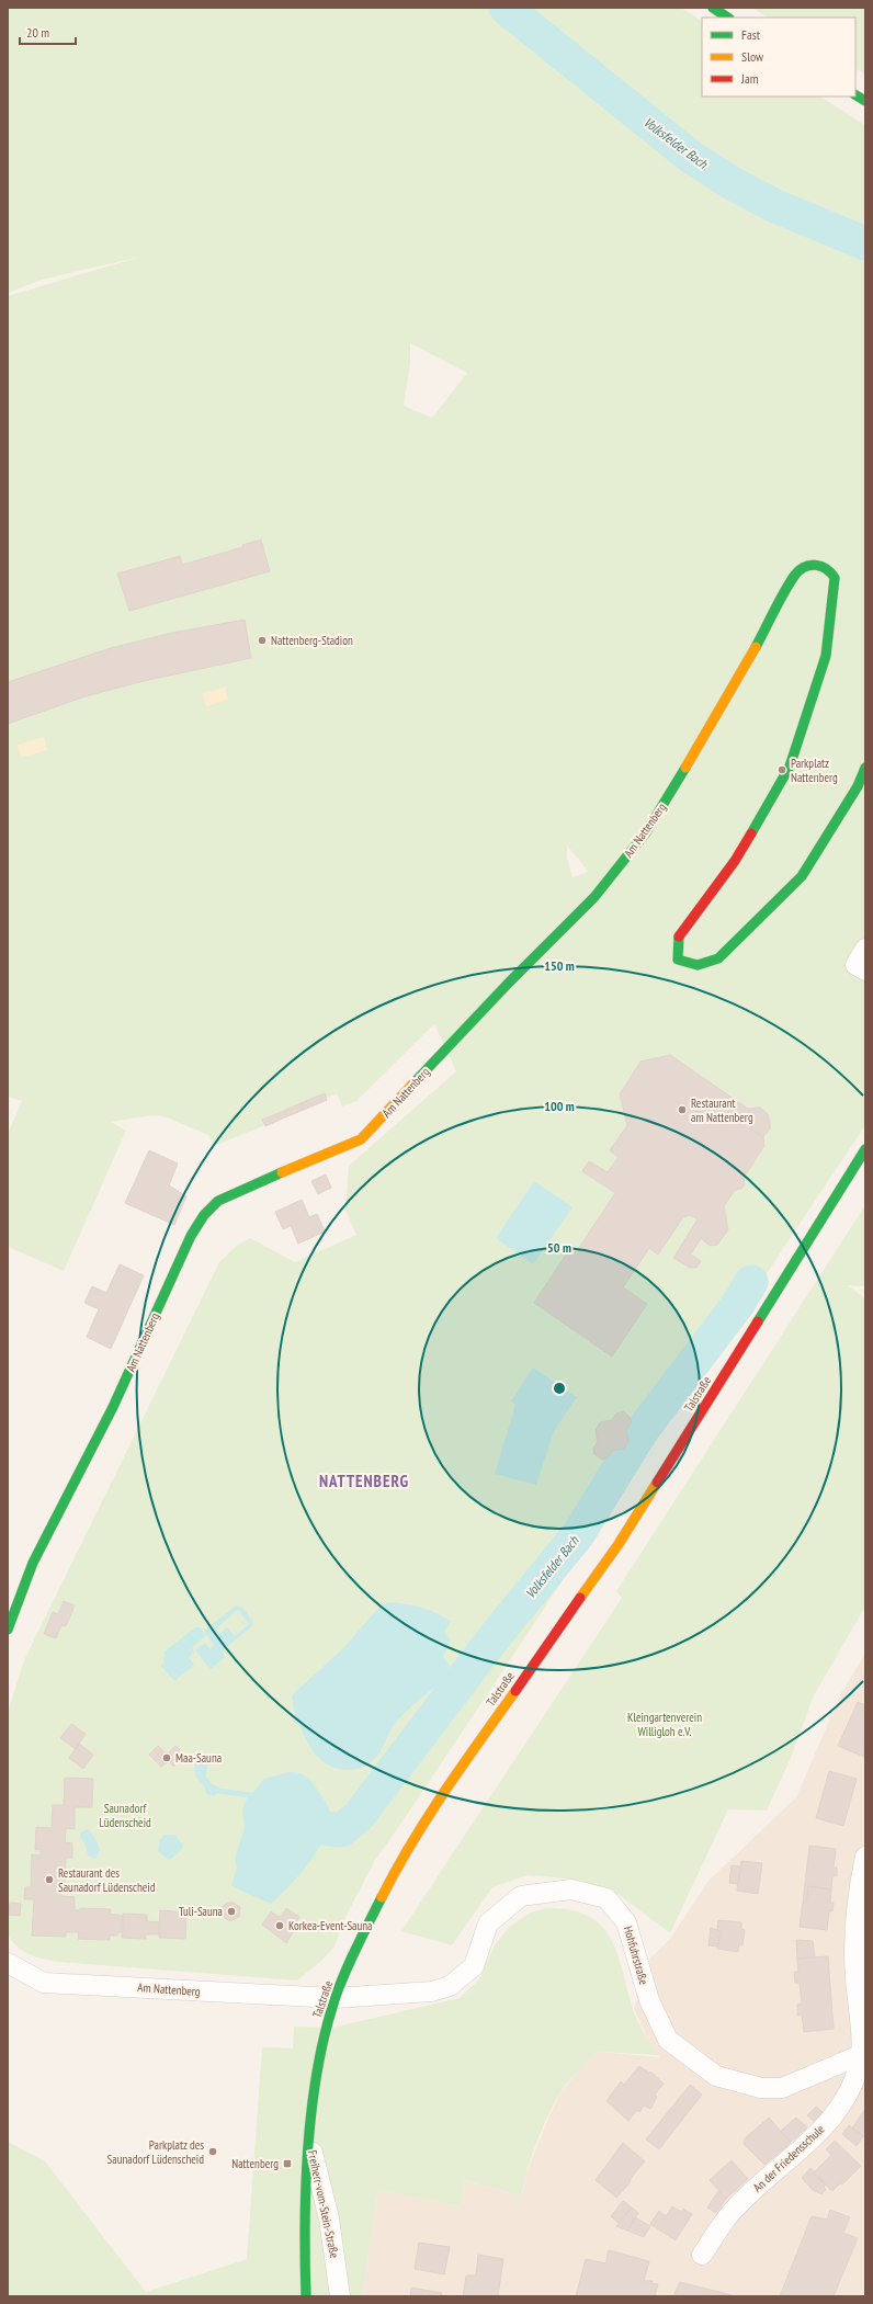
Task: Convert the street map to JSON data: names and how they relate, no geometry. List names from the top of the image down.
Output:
{
  "streets": {
    "street": [
      "Am Nattenberg",
      "Talstraße",
      "Hohfuhrstraße",
      "An der Friedensschule",
      "Freiherr-vom-Stein-Straße"
    ]
  },
  "crossings": [
    ["Am Nattenberg", "Talstraße"],
    ["Am Nattenberg", "Hohfuhrstraße"],
    ["Talstraße", "Hohfuhrstraße"],
    ["Talstraße", "Freiherr-vom-Stein-Straße"],
    ["Hohfuhrstraße", "An der Friedensschule"]
  ],
  "districts": ["NATTENBERG"],
  "water": ["Volksfelder Bach"],
  "parks": ["Kleingartenverein Willigloh e.V.", "Saunadorf Lüdenscheid"],
  "places": {
    "other": [
      "Nattenberg-Stadion",
      "Parkplatz Nattenberg",
      "Restaurant am Nattenberg",
      "Maa-Sauna",
      "Restaurant des Saunadorf Lüdenscheid",
      "Tuli-Sauna",
      "Korkea-Event-Sauna",
      "Parkplatz des Saunadorf Lüdenscheid"
    ],
    "transit": ["Nattenberg"]
  },
  "legend": ["Fast", "Slow", "Jam"],
  "scale_bar": "20 m",
  "rings": ["150 m", "100 m", "50 m"]
}
